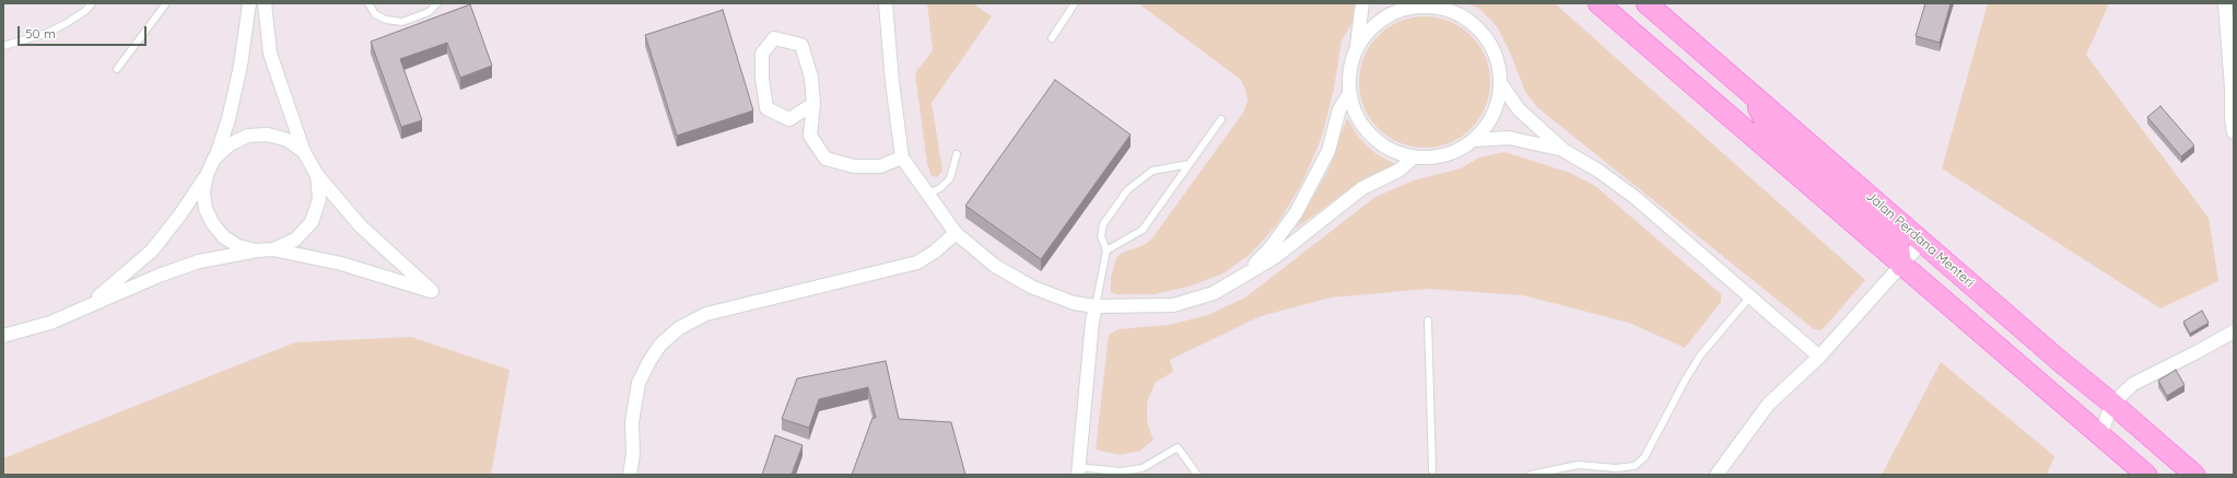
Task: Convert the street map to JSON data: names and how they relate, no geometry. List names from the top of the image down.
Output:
{
  "streets": {
    "main road": ["Jalan Perdana Menteri"]
  },
  "scale_bar": "50 m"
}
